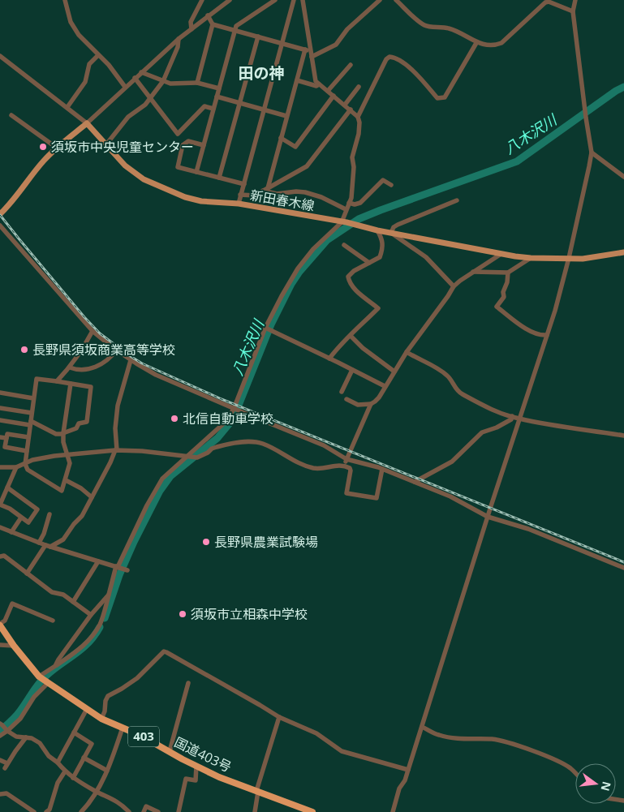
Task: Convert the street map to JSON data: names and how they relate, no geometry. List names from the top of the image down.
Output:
{
  "streets": {
    "highway": ["403", "国道403号"],
    "main road": ["新田春木線"]
  },
  "districts": ["田の神"],
  "water": ["八木沢川"],
  "places": [
    "須坂市中央児童センター",
    "長野県須坂商業高等学校",
    "北信自動車学校",
    "長野県農業試験場",
    "須坂市立相森中学校"
  ],
  "north": "right"
}
